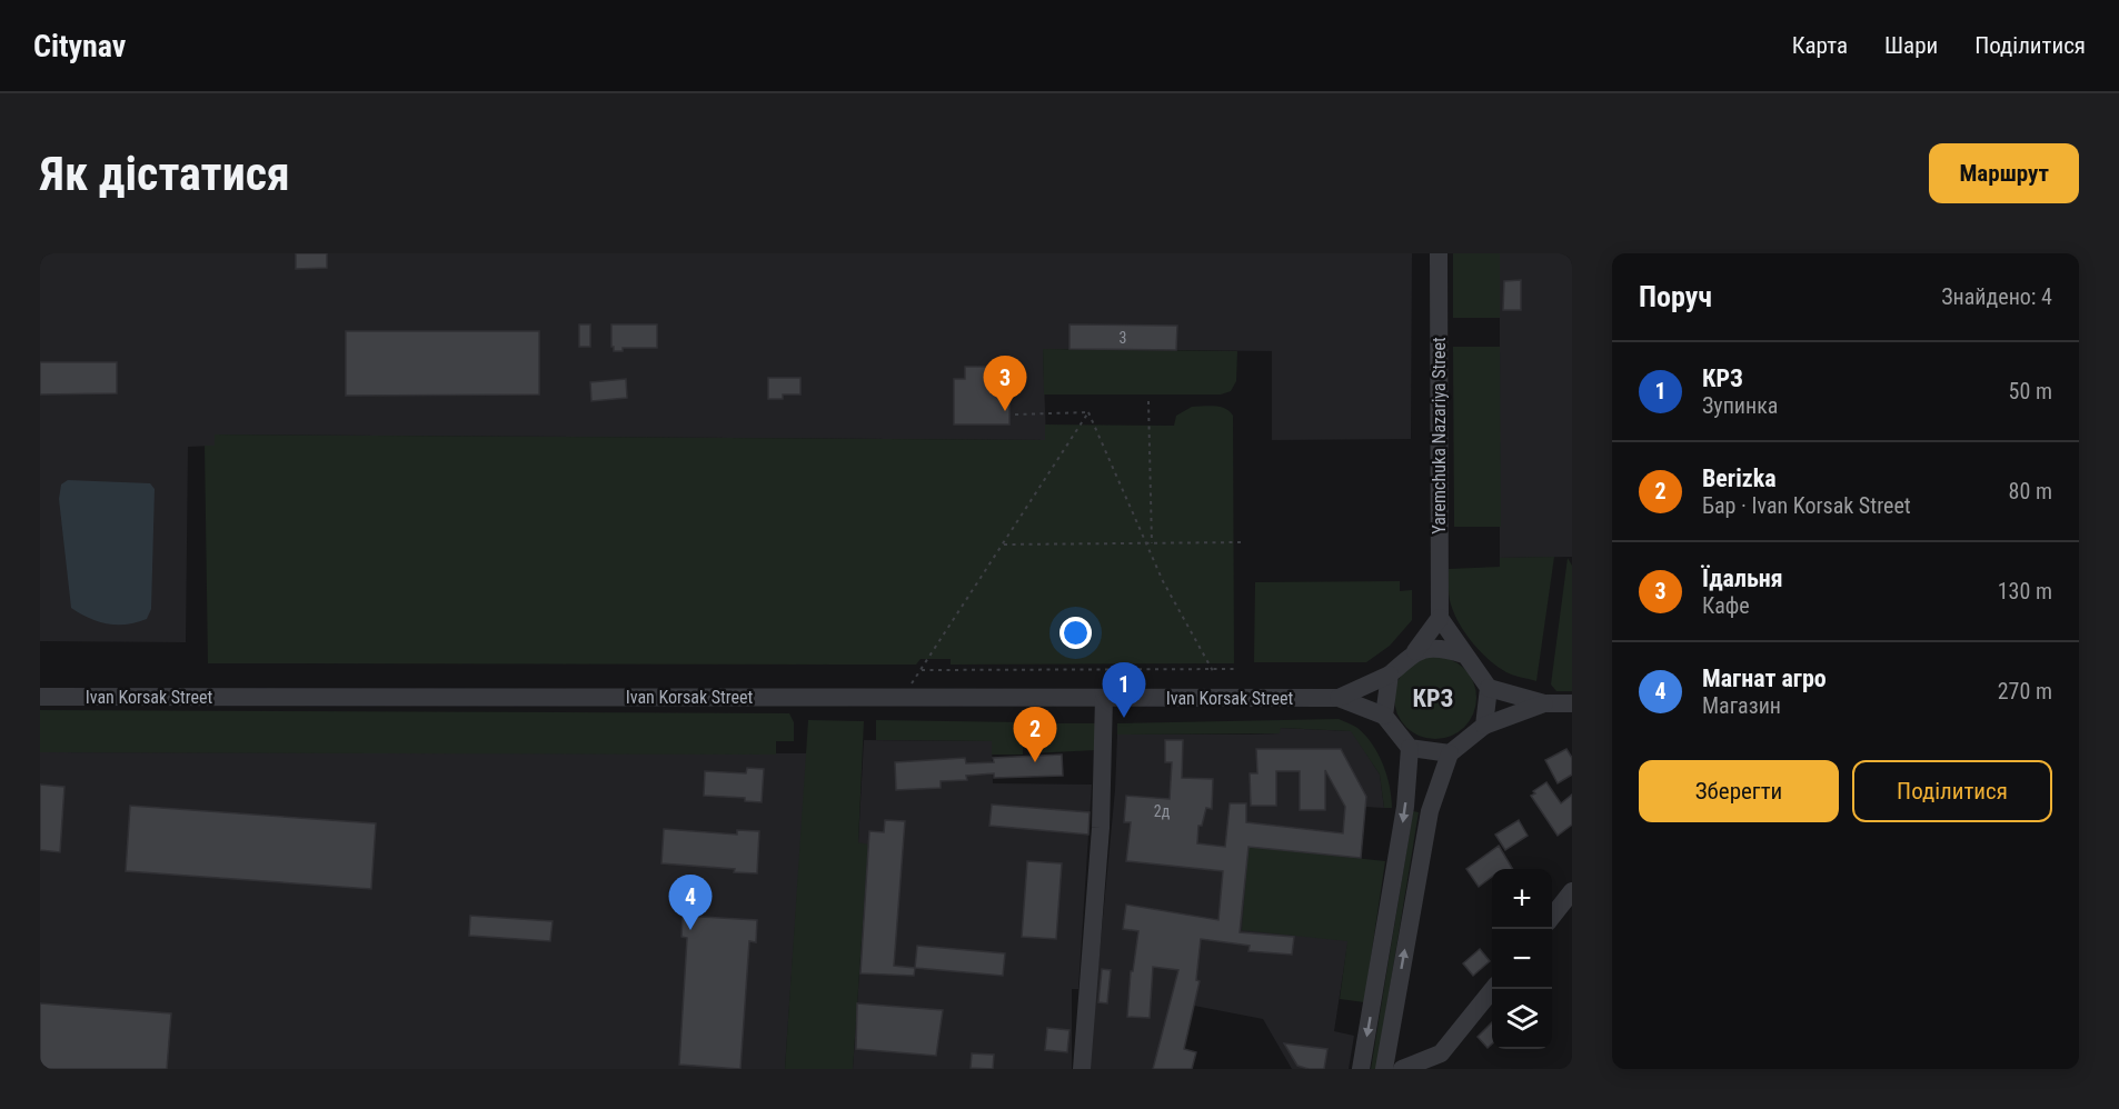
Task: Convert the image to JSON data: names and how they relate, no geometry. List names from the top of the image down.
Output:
{
  "streets": {
    "street": ["Yaremchuka Nazariya Street", "Ivan Korsak Street"]
  },
  "districts": ["КРЗ"],
  "house_numbers": ["3", "2д"],
  "page": {
    "header": "Citynav",
    "nav": ["Карта", "Шари", "Поділитися"],
    "buttons": [
      "Маршрут",
      ["Зберегти", "Поділитися"]
    ],
    "title": "Як дістатися",
    "heading": ["Поруч", "Знайдено: 4"],
    "list": [
      {
        "mark": "1",
        "name": "КРЗ",
        "note": "Зупинка",
        "value": "50 m"
      },
      {
        "mark": "2",
        "name": "Berizka",
        "note": "Бар · Ivan Korsak Street",
        "value": "80 m"
      },
      {
        "mark": "3",
        "name": "Їдальня",
        "note": "Кафе",
        "value": "130 m"
      },
      {
        "mark": "4",
        "name": "Магнат агро",
        "note": "Магазин",
        "value": "270 m"
      }
    ],
    "pins": [
      "3",
      "1",
      "2",
      "4"
    ],
    "map_buttons": ["+", "−"]
  }
}
